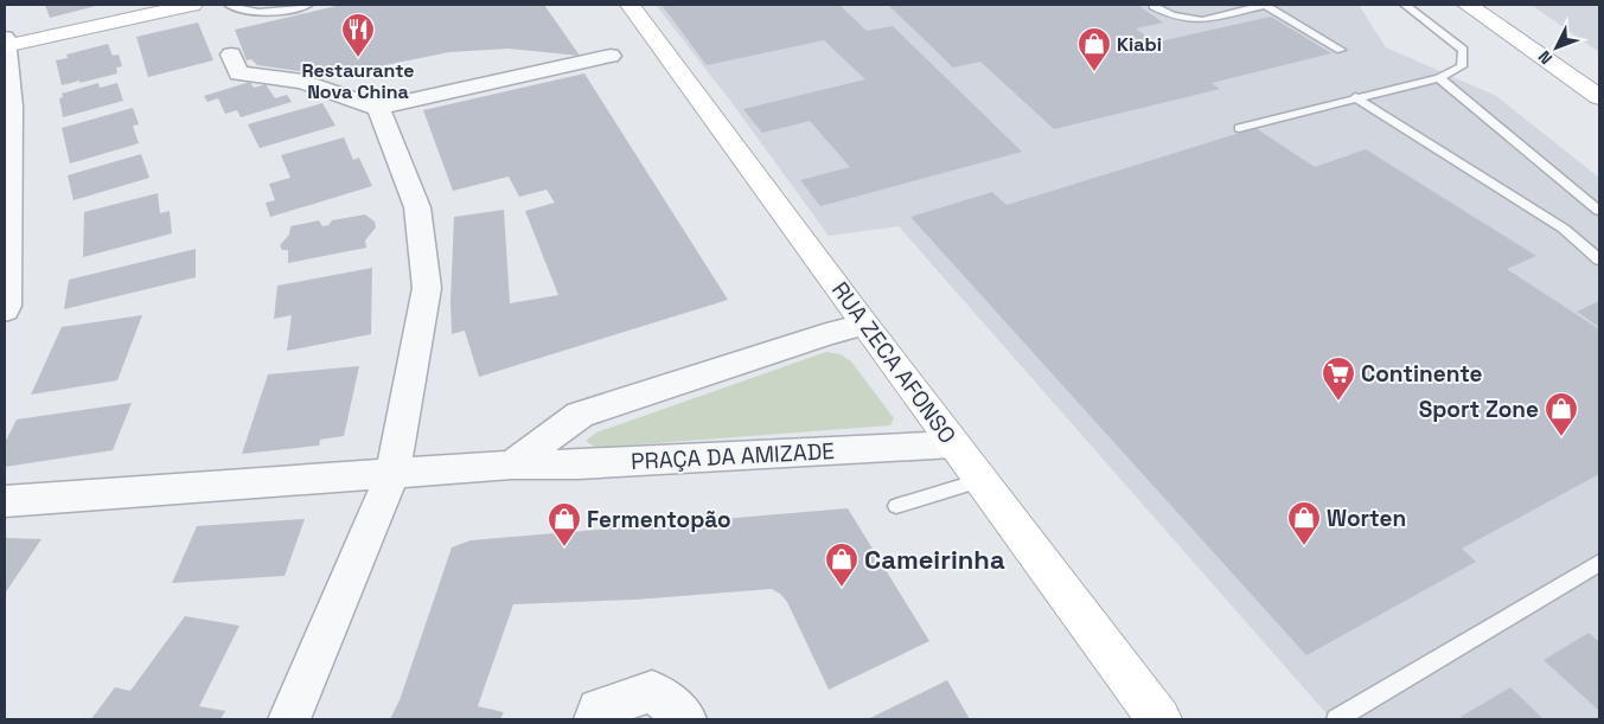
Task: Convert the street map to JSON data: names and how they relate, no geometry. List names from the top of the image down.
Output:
{
  "streets": {
    "main road": ["RUA ZECA AFONSO"],
    "street": ["PRAÇA DA AMIZADE"]
  },
  "crossings": [
    ["RUA ZECA AFONSO", "PRAÇA DA AMIZADE"]
  ],
  "places": {
    "restaurant": ["Restaurante Nova China"],
    "shop": [
      "Kiabi",
      "Sport Zone",
      "Worten",
      "Fermentopão",
      "Cameirinha"
    ],
    "supermarket": ["Continente"]
  },
  "north": "bottom left"
}
